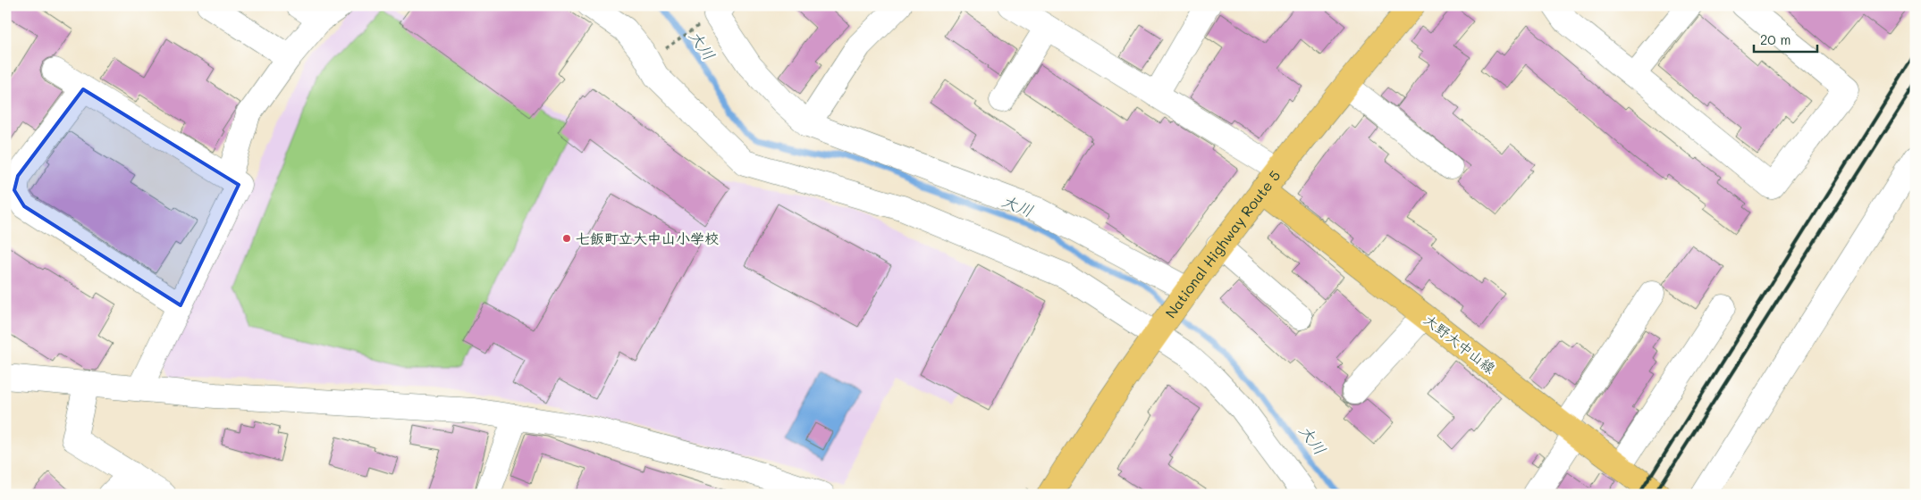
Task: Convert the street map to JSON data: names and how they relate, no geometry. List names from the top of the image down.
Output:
{
  "streets": {
    "main road": ["National Highway Route 5", "大野大中山線"]
  },
  "crossings": [
    ["National Highway Route 5", "大野大中山線"]
  ],
  "water": ["大川"],
  "places": ["七飯町立大中山小学校"],
  "scale_bar": "20 m"
}
